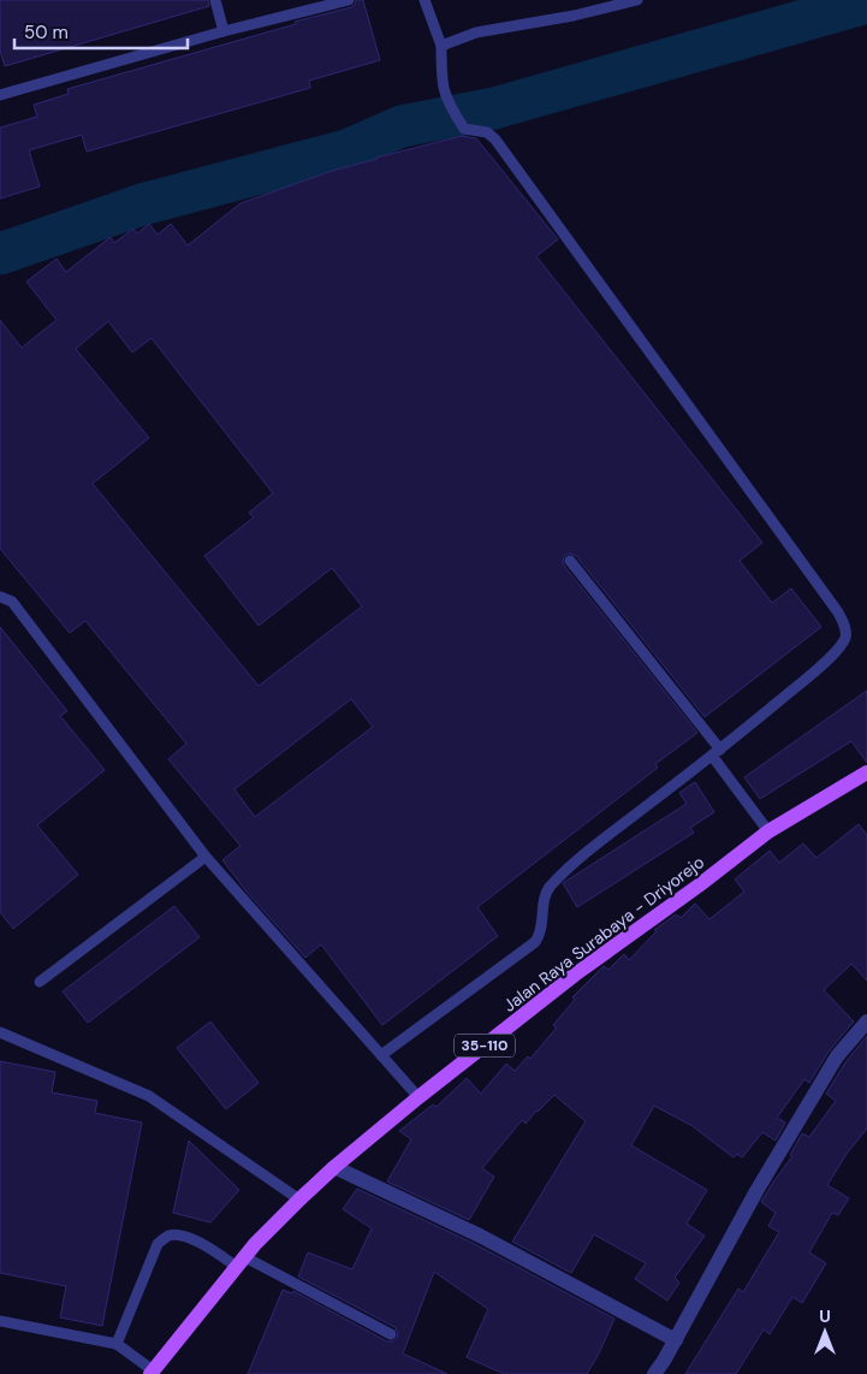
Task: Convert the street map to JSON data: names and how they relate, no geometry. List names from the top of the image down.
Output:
{
  "streets": {
    "main road": ["Jalan Raya Surabaya - Driyorejo", "35-110"]
  },
  "scale_bar": "50 m",
  "north": "top"
}
